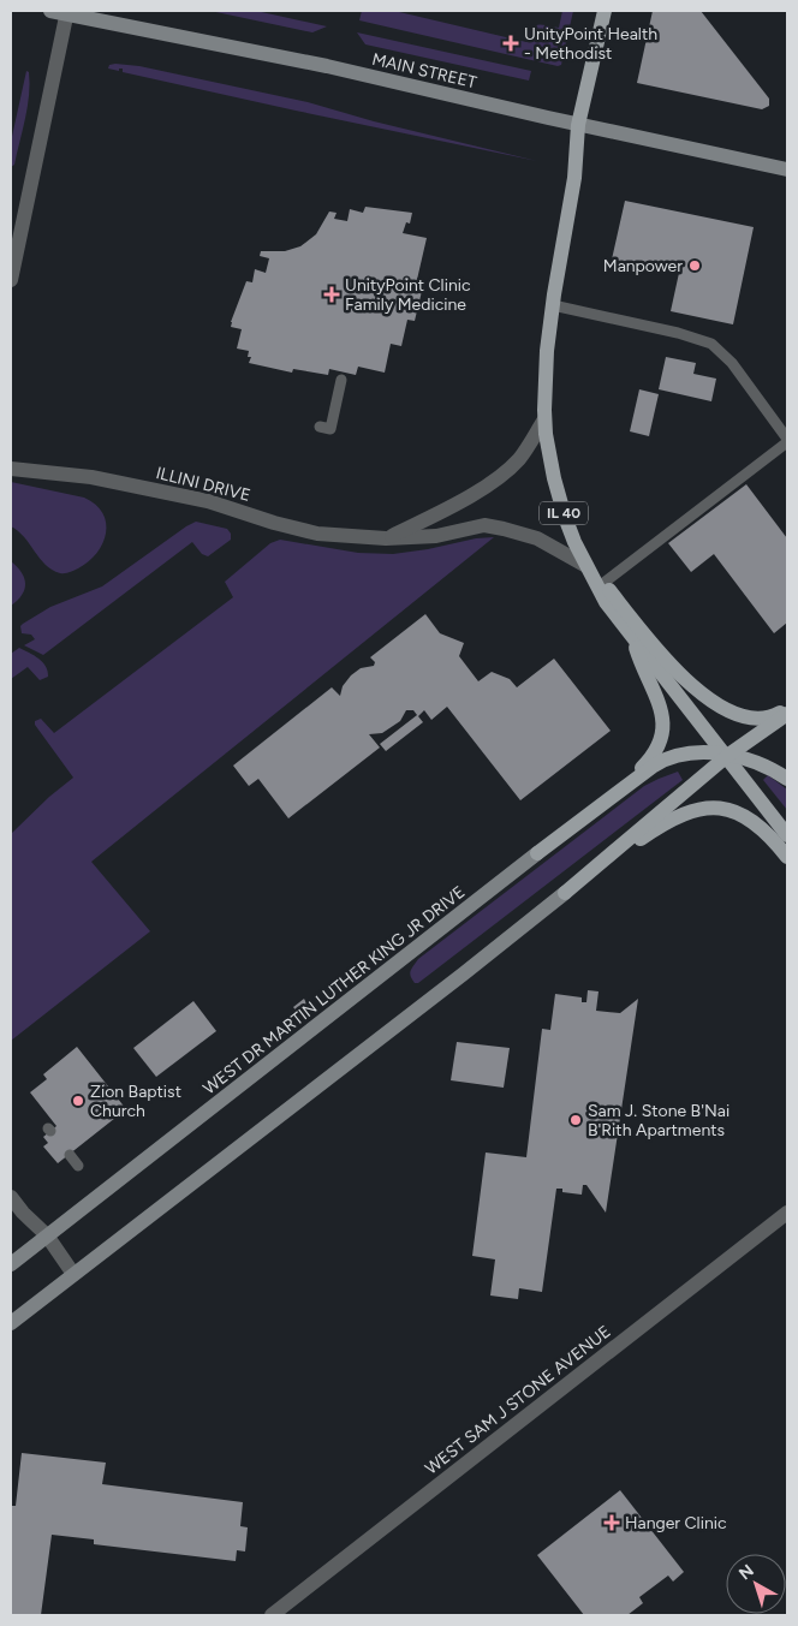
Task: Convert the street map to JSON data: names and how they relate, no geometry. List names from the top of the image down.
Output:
{
  "streets": {
    "main road": ["MAIN STREET", "IL 40", "WEST DR MARTIN LUTHER KING JR DRIVE"],
    "street": ["ILLINI DRIVE", "WEST SAM J STONE AVENUE"]
  },
  "crossings": [
    ["MAIN STREET", "IL 40"],
    ["ILLINI DRIVE", "IL 40"]
  ],
  "places": {
    "health": ["UnityPoint Health - Methodist", "UnityPoint Clinic Family Medicine", "Hanger Clinic"],
    "other": ["Manpower", "Zion Baptist Church", "Sam J. Stone B'Nai B'Rith Apartments"]
  },
  "north": "top left"
}
